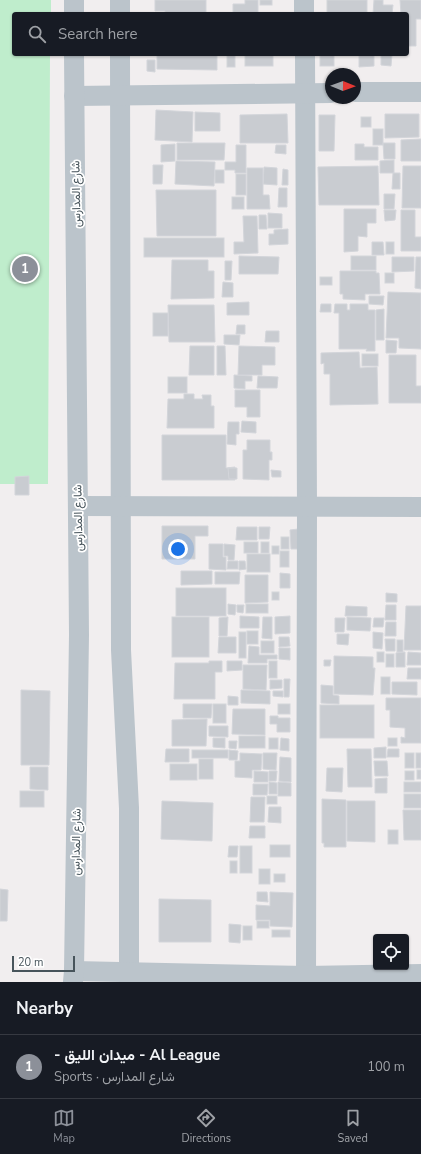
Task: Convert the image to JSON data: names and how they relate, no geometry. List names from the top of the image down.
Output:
{
  "streets": {
    "street": ["شارع المدارس"]
  },
  "scale_bar": "20 m",
  "north": "right",
  "page": {
    "search": "Search here",
    "pins": "1",
    "scale": "20 m",
    "heading": "Nearby",
    "list": [
      {
        "mark": "1",
        "name": "- ميدان الليق - Al League",
        "note": "Sports · شارع المدارس",
        "value": "100 m"
      }
    ],
    "nav": ["Map", "Directions", "Saved"]
  }
}
